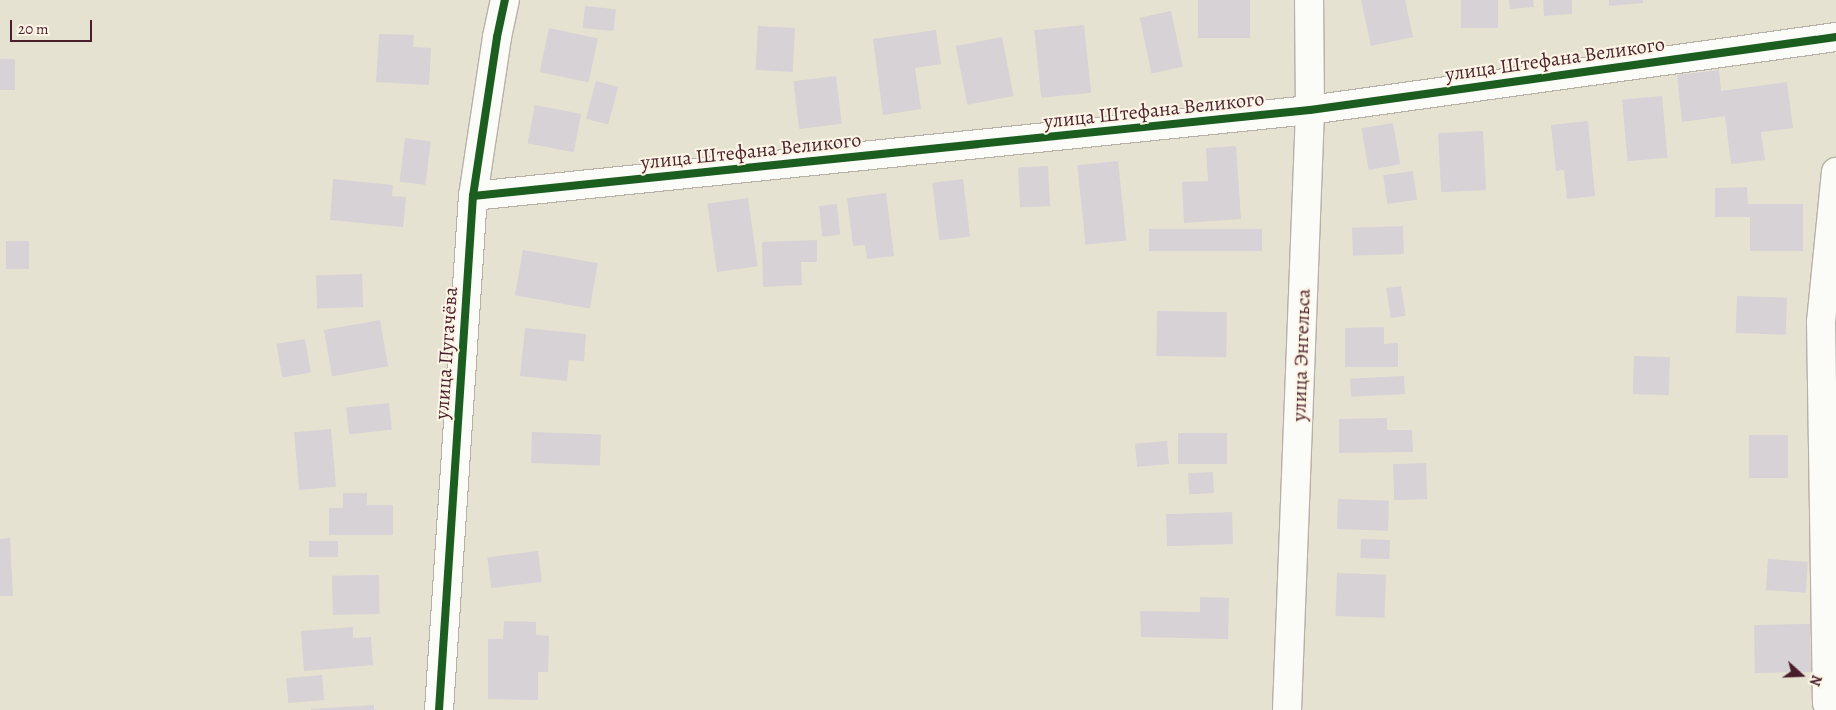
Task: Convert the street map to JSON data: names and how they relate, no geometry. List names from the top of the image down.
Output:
{
  "streets": {
    "street": ["улица Штефана Великого", "улица Пугачёва", "улица Энгельса"]
  },
  "crossings": [
    ["улица Штефана Великого", "улица Пугачёва"],
    ["улица Штефана Великого", "улица Энгельса"]
  ],
  "scale_bar": "20 m",
  "north": "right"
}
